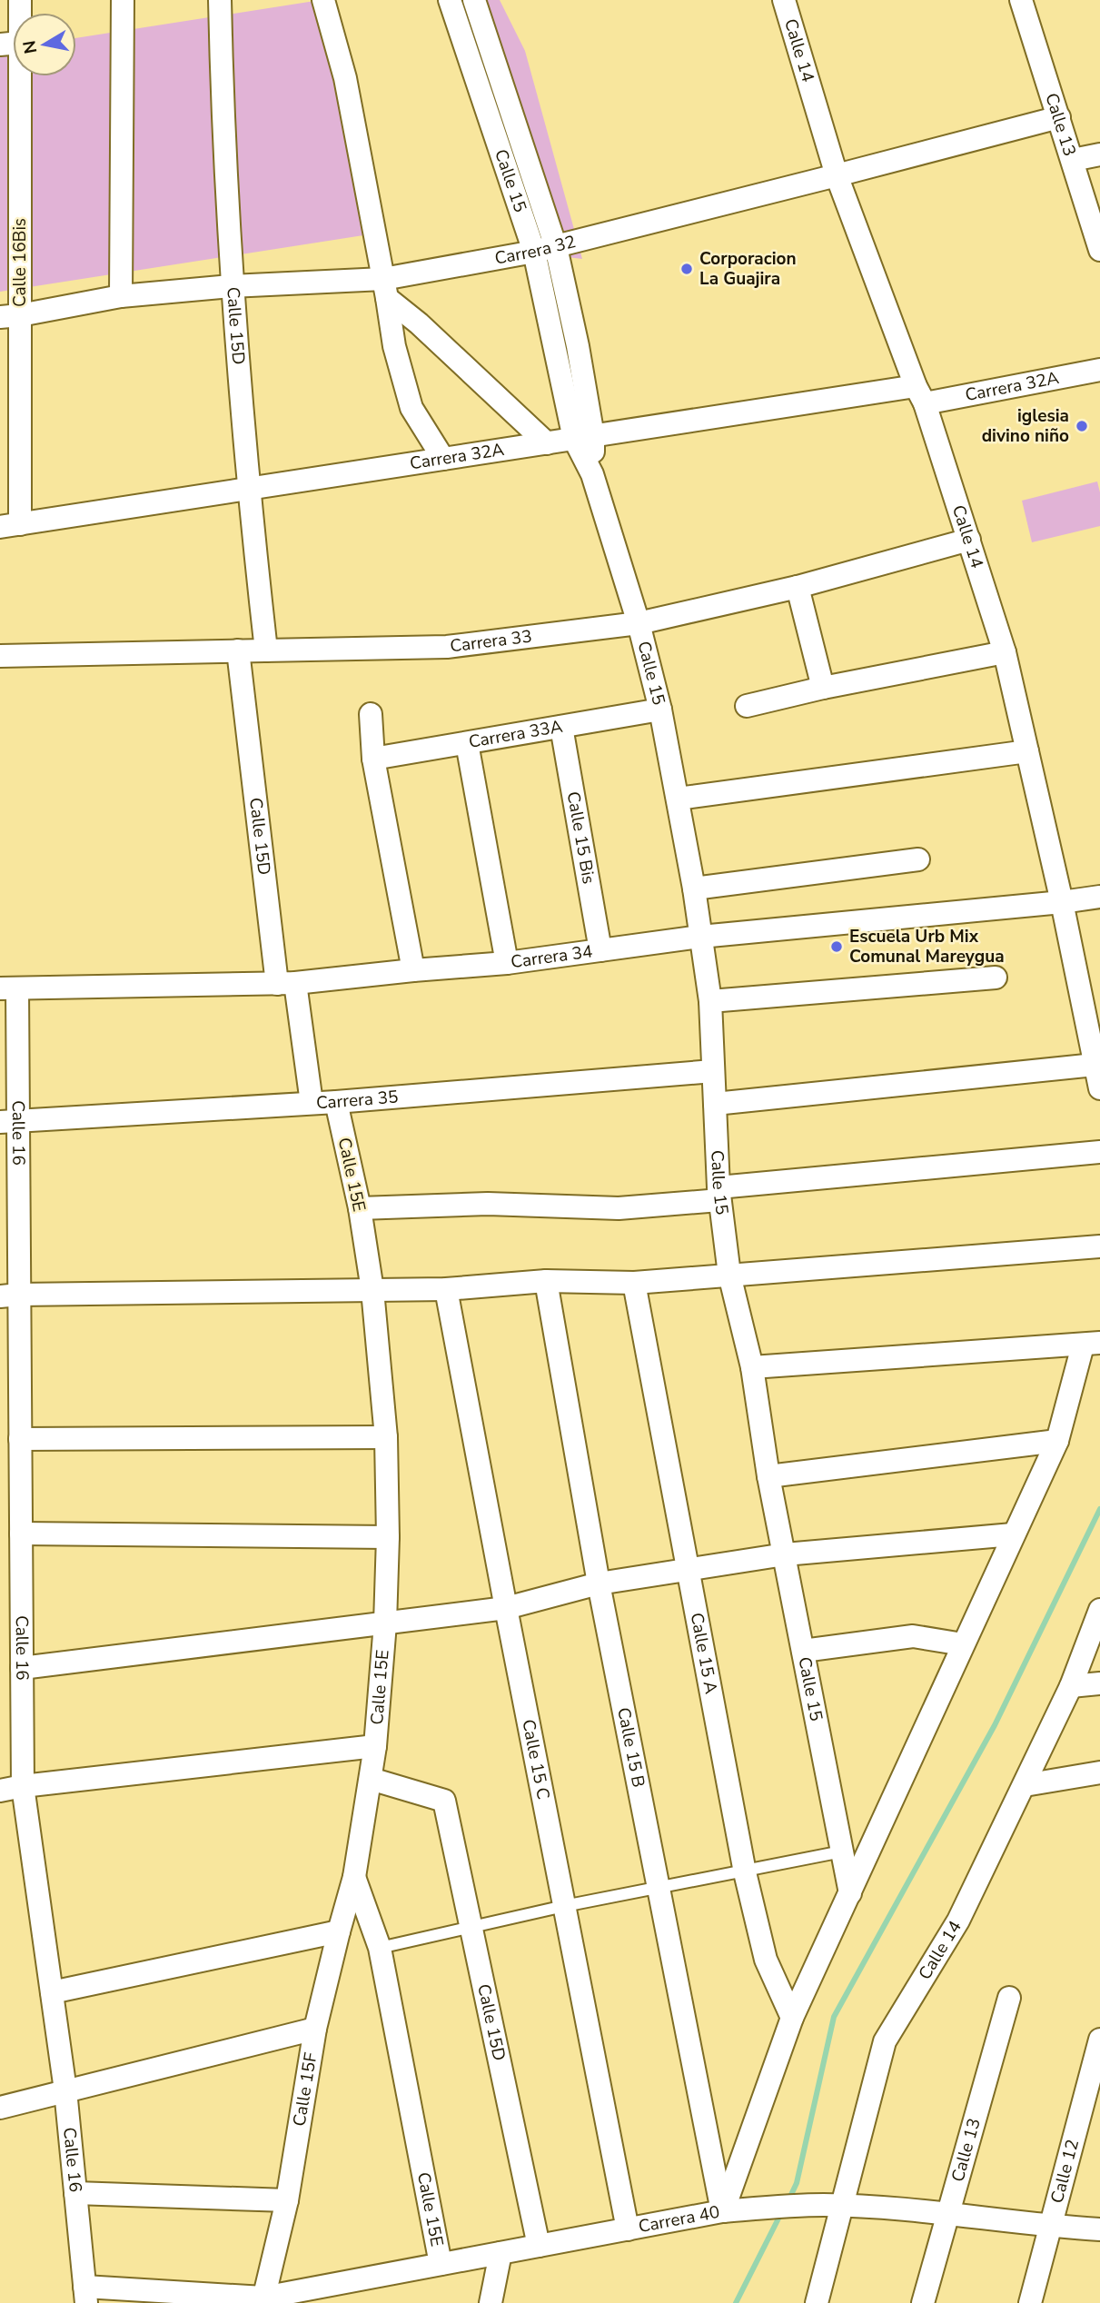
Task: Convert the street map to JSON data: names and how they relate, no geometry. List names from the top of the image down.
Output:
{
  "streets": {
    "street": [
      "Calle 14",
      "Calle 13",
      "Calle 15",
      "Carrera 32",
      "Calle 16Bis",
      "Calle 15D",
      "Carrera 32A",
      "Carrera 33",
      "Carrera 33A",
      "Calle 15 Bis",
      "Carrera 34",
      "Carrera 35",
      "Calle 16",
      "Calle 15E",
      "Calle 15 A",
      "Calle 15 B",
      "Calle 15 C",
      "Calle 15F",
      "Calle 12",
      "Carrera 40"
    ]
  },
  "crossings": [
    ["Calle 14", "Carrera 32"],
    ["Calle 14", "Carrera 32A"],
    ["Calle 14", "Carrera 33"],
    ["Calle 14", "Carrera 34"],
    ["Calle 14", "Carrera 40"],
    ["Calle 13", "Carrera 32"],
    ["Calle 13", "Carrera 40"],
    ["Calle 15", "Carrera 32"],
    ["Calle 15", "Carrera 32A"],
    ["Calle 15", "Carrera 33"],
    ["Calle 15", "Carrera 33A"],
    ["Calle 15", "Carrera 34"],
    ["Calle 15", "Carrera 35"],
    ["Carrera 32", "Calle 16Bis"],
    ["Carrera 32", "Calle 15D"],
    ["Calle 16Bis", "Carrera 32A"],
    ["Calle 15D", "Carrera 32A"],
    ["Calle 15D", "Carrera 33"],
    ["Calle 15D", "Carrera 34"],
    ["Calle 15D", "Carrera 35"],
    ["Calle 15D", "Calle 15E"],
    ["Calle 15D", "Carrera 40"],
    ["Carrera 33A", "Calle 15 Bis"],
    ["Calle 15 Bis", "Carrera 34"],
    ["Carrera 34", "Calle 16"],
    ["Carrera 35", "Calle 16"],
    ["Carrera 35", "Calle 15E"],
    ["Calle 16", "Carrera 40"],
    ["Calle 15E", "Calle 15F"],
    ["Calle 15E", "Carrera 40"],
    ["Calle 15 B", "Carrera 40"],
    ["Calle 15 C", "Carrera 40"],
    ["Calle 15F", "Carrera 40"],
    ["Calle 12", "Carrera 40"]
  ],
  "places": ["Corporacion La Guajira", "iglesia divino niño", "Escuela Urb Mix Comunal Mareygua"],
  "north": "left"
}
